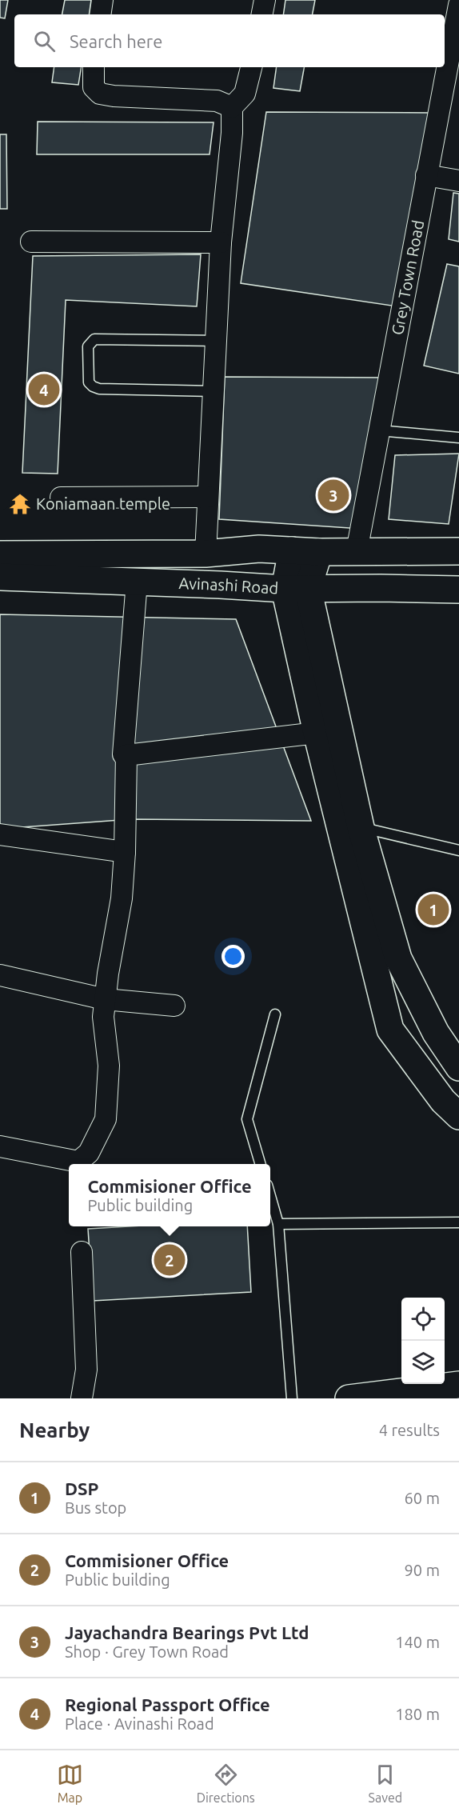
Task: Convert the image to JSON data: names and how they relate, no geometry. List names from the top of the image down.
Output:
{
  "streets": {
    "main road": ["Avinashi Road"],
    "street": ["Grey Town Road"]
  },
  "crossings": [
    ["Grey Town Road", "Avinashi Road"]
  ],
  "places": {
    "temple": ["Koniamaan temple"]
  },
  "page": {
    "search": "Search here",
    "pins": [
      "4",
      "3",
      "1",
      "2"
    ],
    "popup": ["Commisioner Office", "Public building"],
    "heading": ["Nearby", "4 results"],
    "list": [
      {
        "mark": "1",
        "name": "DSP",
        "note": "Bus stop",
        "value": "60 m"
      },
      {
        "mark": "2",
        "name": "Commisioner Office",
        "note": "Public building",
        "value": "90 m"
      },
      {
        "mark": "3",
        "name": "Jayachandra Bearings Pvt Ltd",
        "note": "Shop · Grey Town Road",
        "value": "140 m"
      },
      {
        "mark": "4",
        "name": "Regional Passport Office",
        "note": "Place · Avinashi Road",
        "value": "180 m"
      }
    ],
    "nav": ["Map", "Directions", "Saved"]
  }
}
